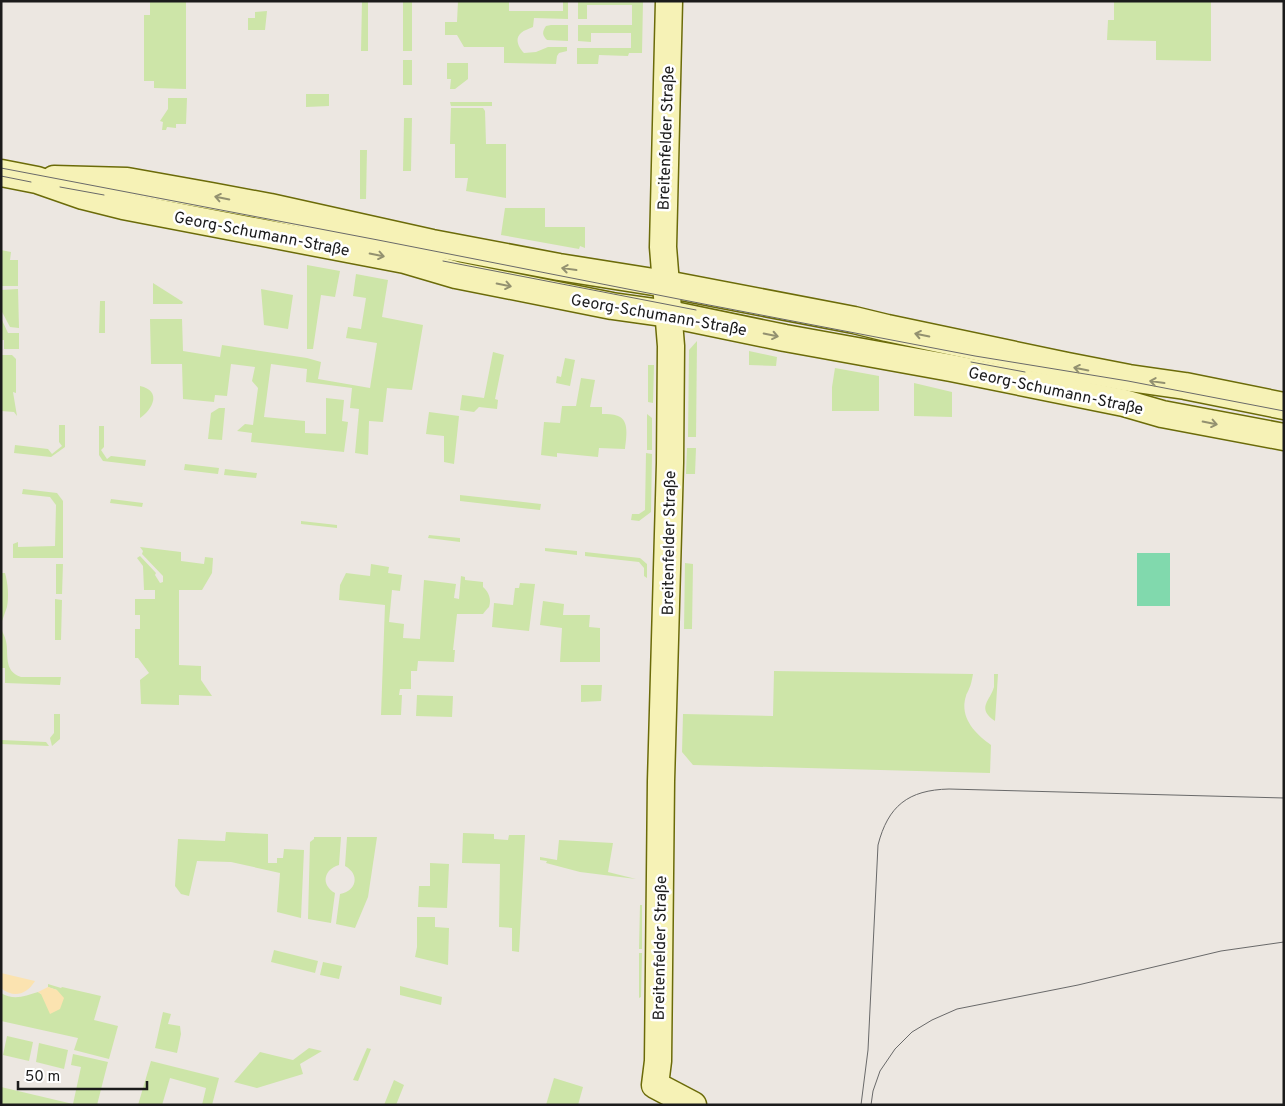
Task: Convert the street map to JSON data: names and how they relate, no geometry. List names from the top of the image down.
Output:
{
  "streets": {
    "main road": ["Breitenfelder Straße", "Georg-Schumann-Straße"]
  },
  "crossings": [
    ["Breitenfelder Straße", "Georg-Schumann-Straße"]
  ],
  "scale_bar": "50 m"
}
